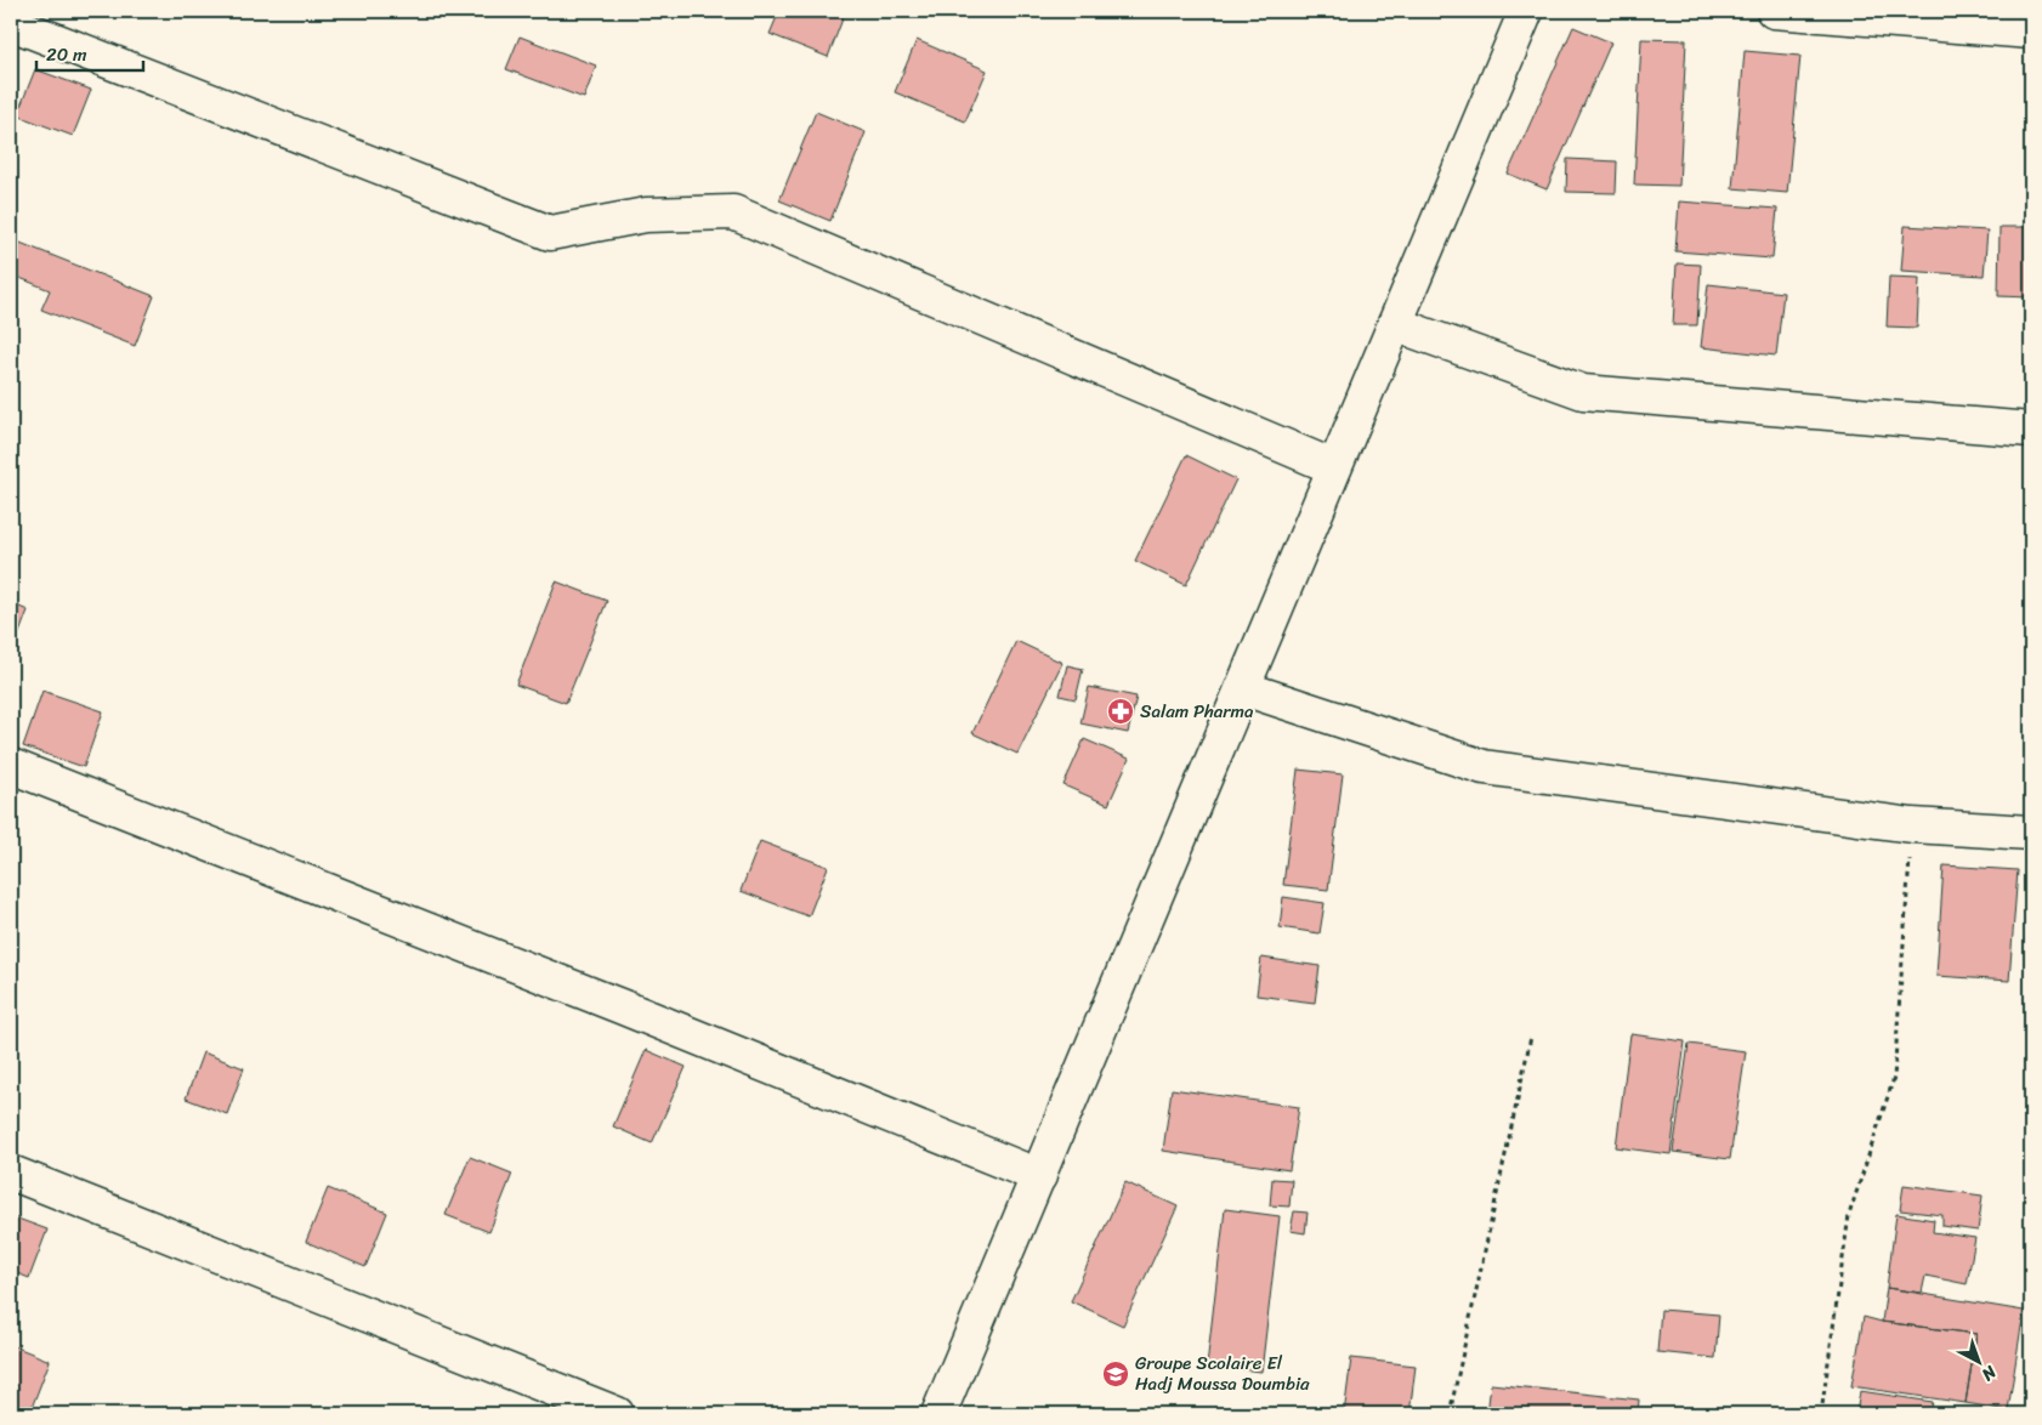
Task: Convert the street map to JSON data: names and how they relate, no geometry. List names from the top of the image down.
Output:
{
  "places": {
    "pharmacy": ["Salam Pharma"],
    "school or university": ["Groupe Scolaire El Hadj Moussa Doumbia"]
  },
  "scale_bar": "20 m",
  "north": "bottom right"
}
